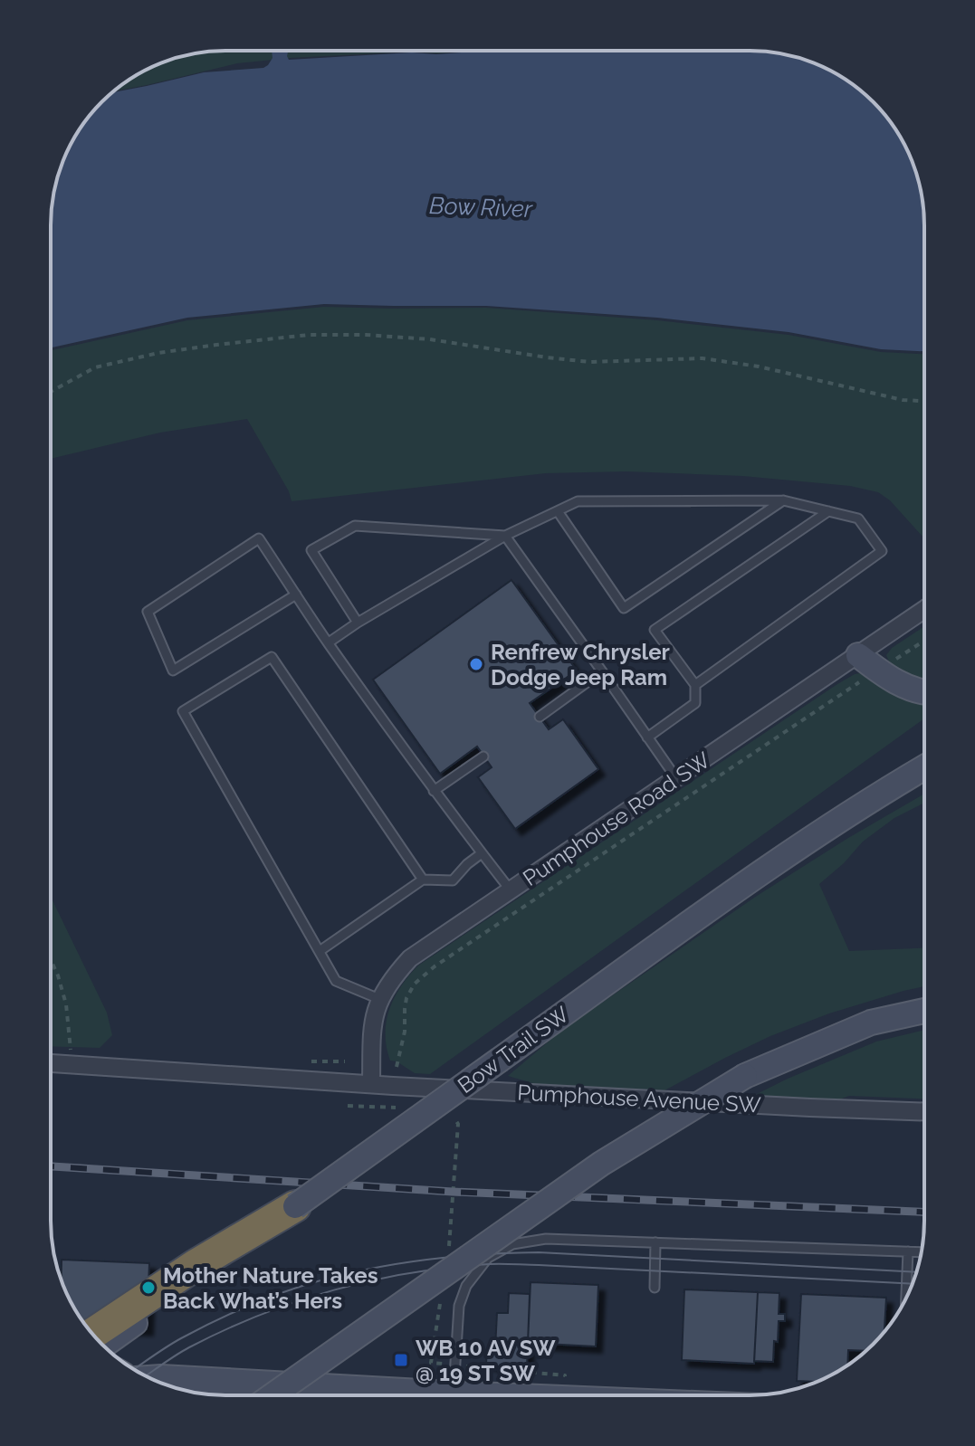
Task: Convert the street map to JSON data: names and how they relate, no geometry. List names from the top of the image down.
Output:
{
  "streets": {
    "main road": ["Bow Trail SW"],
    "street": ["Pumphouse Road SW", "Pumphouse Avenue SW"]
  },
  "crossings": [
    ["Pumphouse Road SW", "Pumphouse Avenue SW"]
  ],
  "water": ["Bow River"],
  "places": {
    "other": ["Renfrew Chrysler Dodge Jeep Ram", "Mother Nature Takes Back What’s Hers"],
    "transit": ["WB 10 AV SW @ 19 ST SW"]
  }
}
